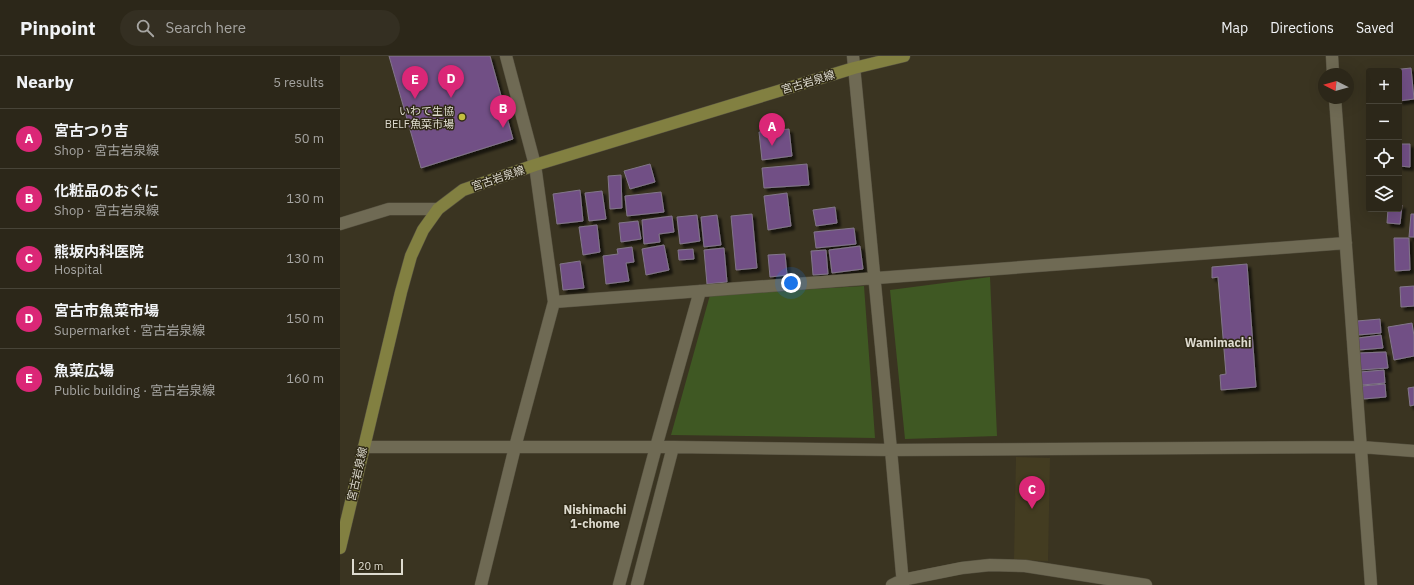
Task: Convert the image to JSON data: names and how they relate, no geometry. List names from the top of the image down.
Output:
{
  "streets": {
    "main road": ["宮古岩泉線"]
  },
  "districts": ["Wamimachi", "Nishimachi 1-chome"],
  "places": ["いわて生協 BELF魚菜市場"],
  "scale_bar": "20 m",
  "north": "left",
  "page": {
    "header": "Pinpoint",
    "search": "Search here",
    "nav": ["Map", "Directions", "Saved"],
    "heading": ["Nearby", "5 results"],
    "pins": [
      "D",
      "E",
      "B",
      "A",
      "C"
    ],
    "map_buttons": ["+", "−"],
    "list": [
      {
        "mark": "A",
        "name": "宮古つり吉",
        "note": "Shop · 宮古岩泉線",
        "value": "50 m"
      },
      {
        "mark": "B",
        "name": "化粧品のおぐに",
        "note": "Shop · 宮古岩泉線",
        "value": "130 m"
      },
      {
        "mark": "C",
        "name": "熊坂内科医院",
        "note": "Hospital",
        "value": "130 m"
      },
      {
        "mark": "D",
        "name": "宮古市魚菜市場",
        "note": "Supermarket · 宮古岩泉線",
        "value": "150 m"
      },
      {
        "mark": "E",
        "name": "魚菜広場",
        "note": "Public building · 宮古岩泉線",
        "value": "160 m"
      }
    ],
    "scale": "20 m"
  }
}
